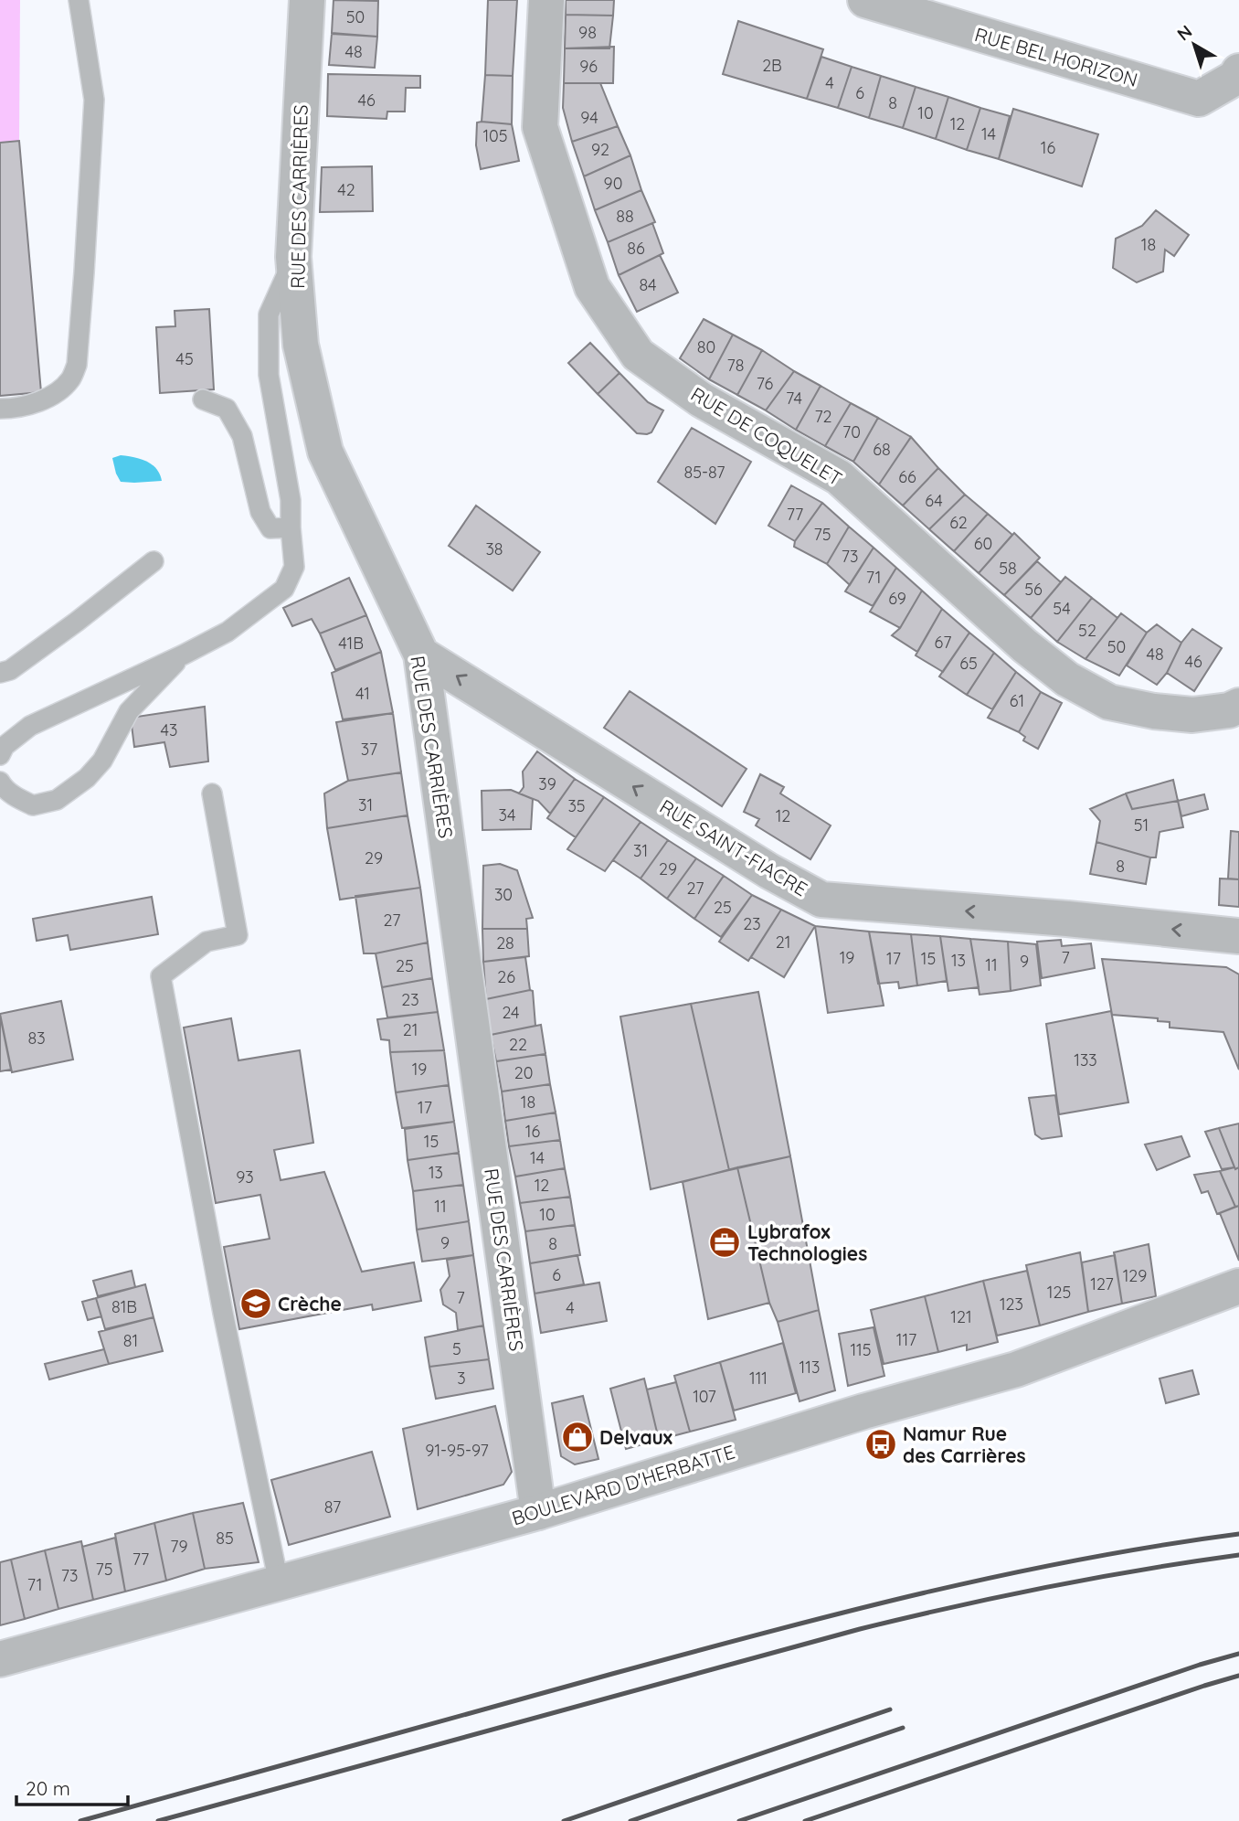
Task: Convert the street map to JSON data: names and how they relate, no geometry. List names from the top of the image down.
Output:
{
  "streets": {
    "street": [
      "RUE BEL HORIZON",
      "RUE DES CARRIÈRES",
      "RUE DE COQUELET",
      "RUE SAINT-FIACRE",
      "BOULEVARD D'HERBATTE"
    ]
  },
  "crossings": [
    ["RUE DES CARRIÈRES", "RUE SAINT-FIACRE"],
    ["RUE DES CARRIÈRES", "BOULEVARD D'HERBATTE"]
  ],
  "one_way": ["RUE SAINT-FIACRE"],
  "places": {
    "office": ["Lybrafox Technologies"],
    "school or university": ["Crèche"],
    "shop": ["Delvaux"],
    "bus stop": ["Namur Rue des Carrières"]
  },
  "house_numbers": [
    "50",
    "98",
    "48",
    "2B",
    "96",
    "4",
    "6",
    "46",
    "8",
    "10",
    "94",
    "12",
    "14",
    "105",
    "16",
    "92",
    "90",
    "42",
    "88",
    "18",
    "86",
    "84",
    "80",
    "45",
    "78",
    "76",
    "74",
    "72",
    "70",
    "68",
    "85-87",
    "66",
    "64",
    "77",
    "62",
    "75",
    "60",
    "38",
    "73",
    "58",
    "71",
    "56",
    "69",
    "54",
    "52",
    "67",
    "41B",
    "50",
    "48",
    "46",
    "65",
    "41",
    "61",
    "43",
    "37",
    "39",
    "31",
    "35",
    "34",
    "12",
    "51",
    "31",
    "29",
    "8",
    "29",
    "27",
    "30",
    "25",
    "27",
    "23",
    "21",
    "28",
    "19",
    "7",
    "17",
    "15",
    "13",
    "9",
    "11",
    "25",
    "26",
    "23",
    "24",
    "21",
    "83",
    "22",
    "133",
    "19",
    "20",
    "18",
    "17",
    "16",
    "15",
    "14",
    "13",
    "93",
    "12",
    "11",
    "10",
    "9",
    "8",
    "6",
    "129",
    "127",
    "125",
    "7",
    "123",
    "81B",
    "4",
    "121",
    "117",
    "81",
    "5",
    "115",
    "113",
    "3",
    "111",
    "107",
    "91-95-97",
    "87",
    "85",
    "79",
    "77",
    "75",
    "73",
    "71"
  ],
  "scale_bar": "20 m",
  "north": "top left"
}
